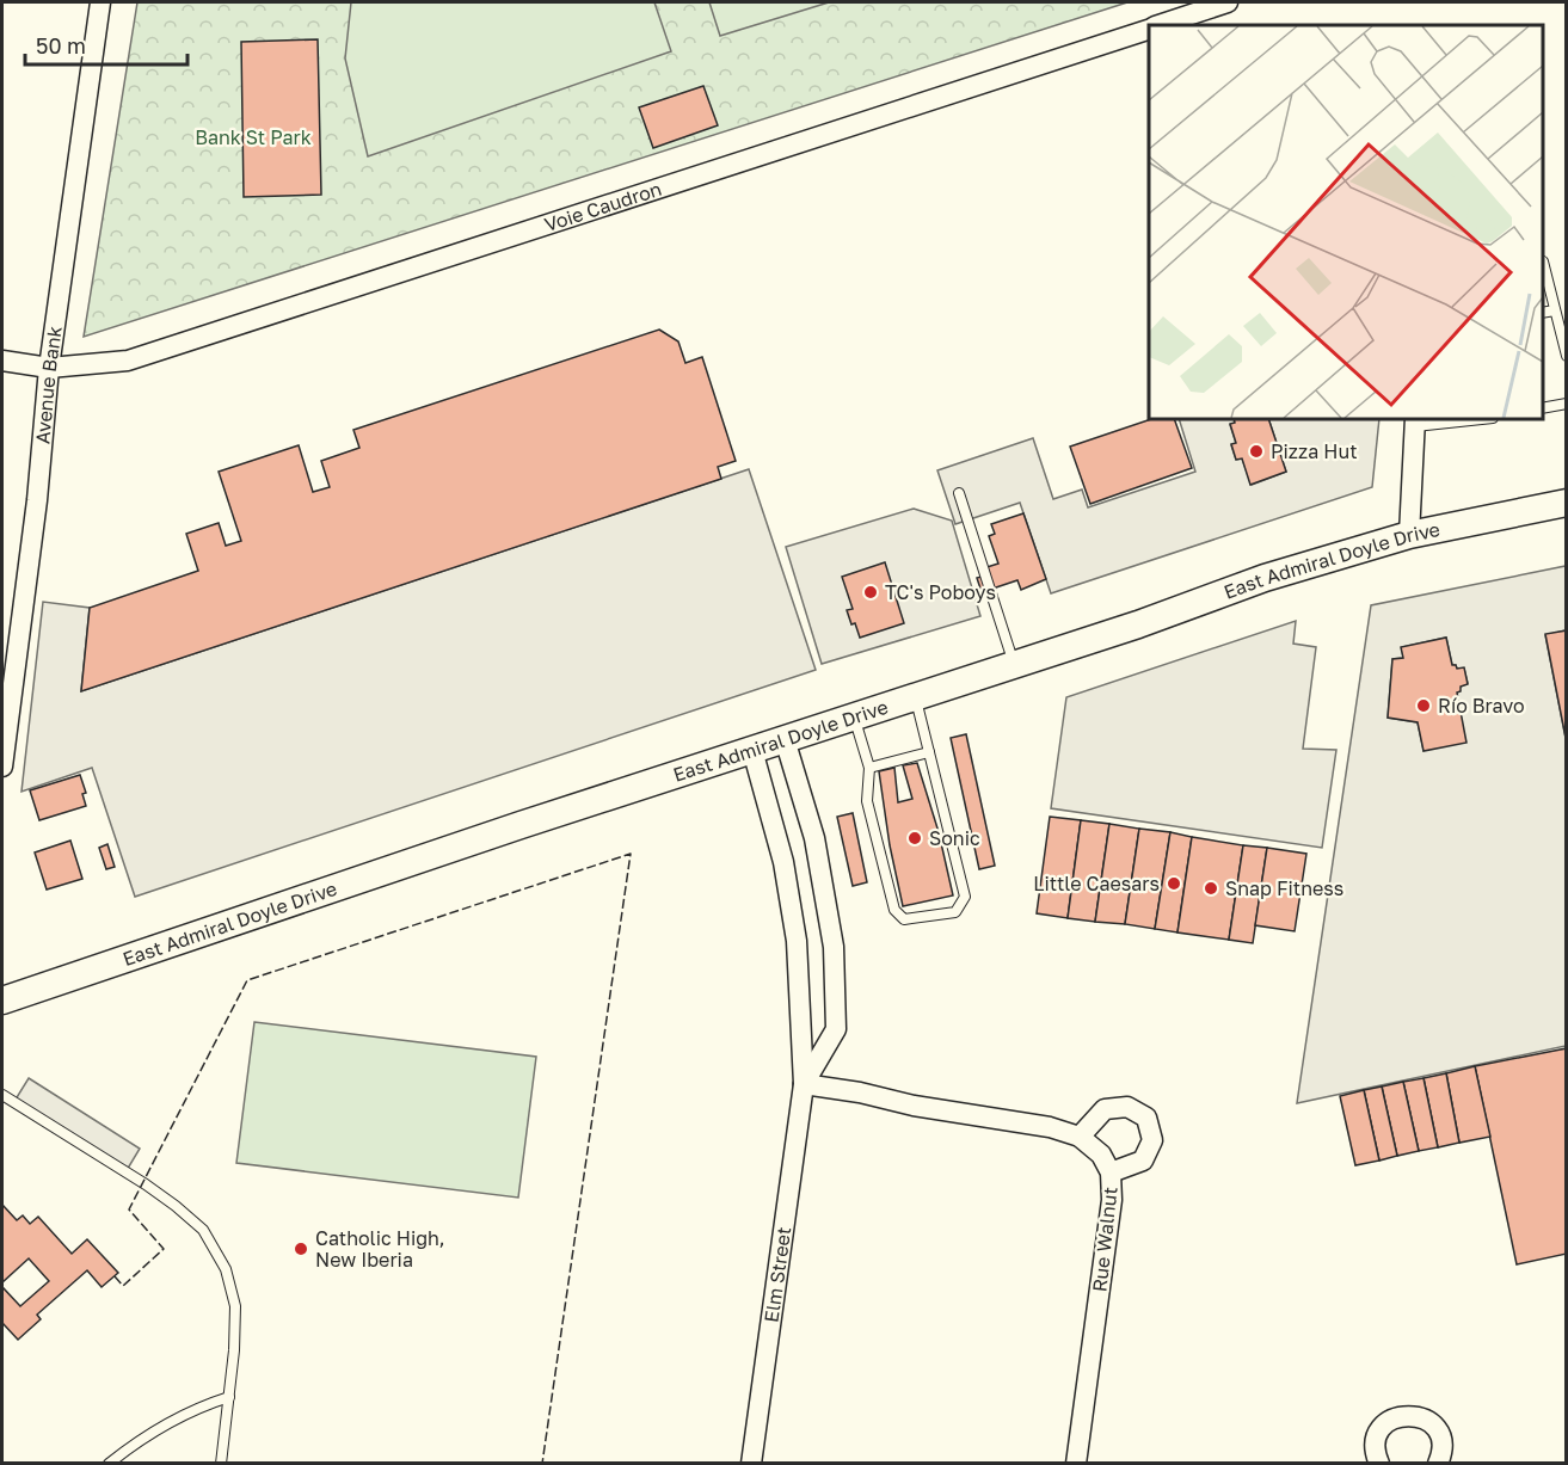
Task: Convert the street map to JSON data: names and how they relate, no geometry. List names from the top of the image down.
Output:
{
  "streets": {
    "main road": ["East Admiral Doyle Drive"],
    "street": [
      "Voie Caudron",
      "Avenue Bank",
      "Rue Walnut",
      "Elm Street"
    ]
  },
  "crossings": [
    ["Voie Caudron", "Avenue Bank"],
    ["East Admiral Doyle Drive", "Elm Street"],
    ["Rue Walnut", "Elm Street"]
  ],
  "parks": ["Bank St Park"],
  "places": [
    "Pizza Hut",
    "TC's Poboys",
    "Río Bravo",
    "Sonic",
    "Little Caesars",
    "Snap Fitness",
    "Catholic High, New Iberia"
  ],
  "scale_bar": "50 m"
}
